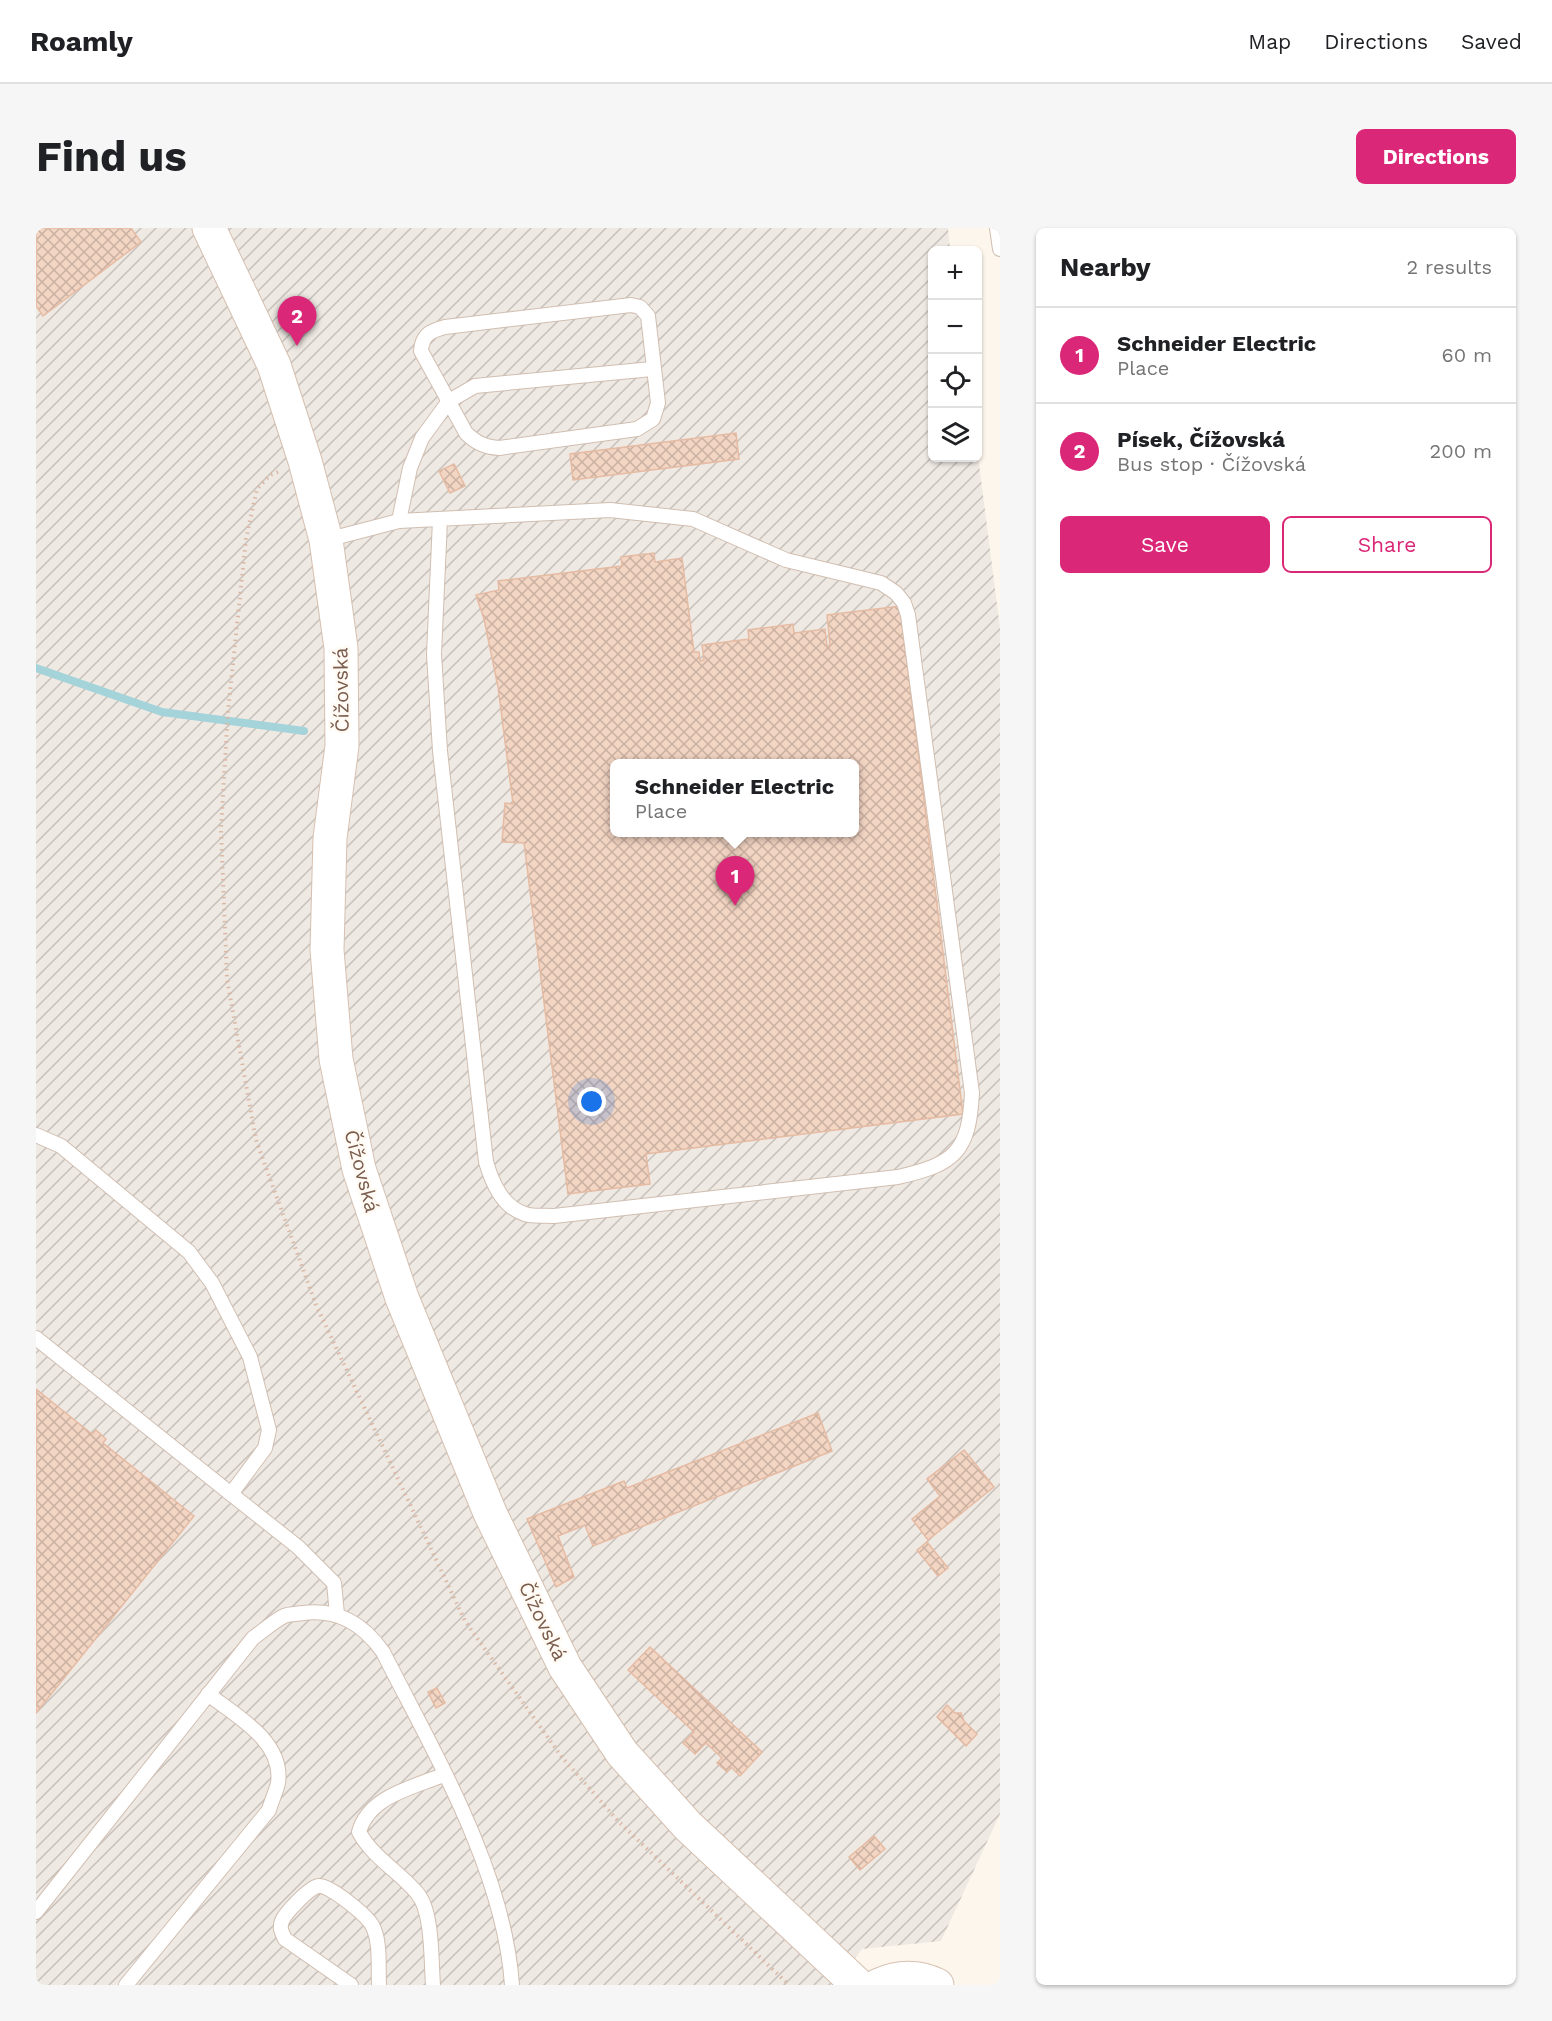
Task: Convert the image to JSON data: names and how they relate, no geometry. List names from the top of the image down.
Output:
{
  "streets": {
    "street": ["Čížovská"]
  },
  "page": {
    "header": "Roamly",
    "nav": ["Map", "Directions", "Saved"],
    "buttons": [
      "Directions",
      ["Save", "Share"]
    ],
    "title": "Find us",
    "heading": ["Nearby", "2 results"],
    "map_buttons": ["+", "−"],
    "pins": ["2", "1"],
    "list": [
      {
        "mark": "1",
        "name": "Schneider Electric",
        "note": "Place",
        "value": "60 m"
      },
      {
        "mark": "2",
        "name": "Písek, Čížovská",
        "note": "Bus stop · Čížovská",
        "value": "200 m"
      }
    ],
    "popup": ["Schneider Electric", "Place"]
  }
}
